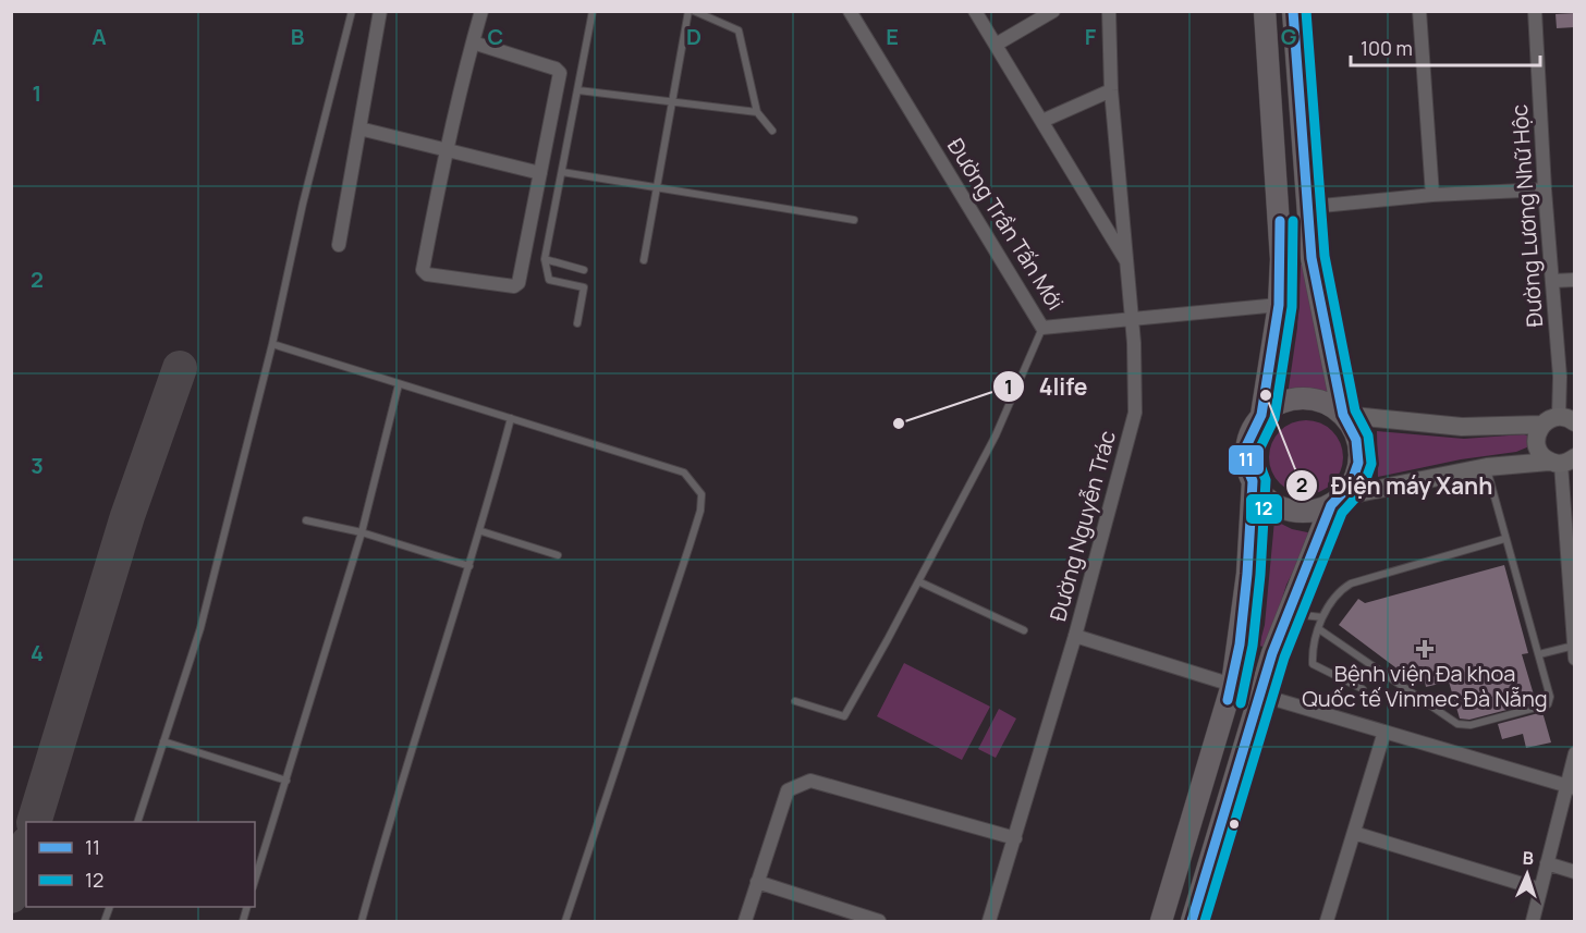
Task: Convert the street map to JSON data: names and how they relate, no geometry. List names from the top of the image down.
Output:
{
  "streets": {
    "street": ["Đường Lương Nhữ Hộc", "Đường Trần Tấn Mới", "Đường Nguyễn Trác"]
  },
  "crossings": [
    ["Đường Trần Tấn Mới", "Đường Nguyễn Trác"]
  ],
  "places": {
    "other": ["Điện máy Xanh", "4life"],
    "health": ["Bệnh viện Đa khoa Quốc tế Vinmec Đà Nẵng"]
  },
  "lines": ["transit line 11", "transit line 12"],
  "legend": ["11", "12"],
  "scale_bar": "100 m",
  "north": "top",
  "grid": {
    "columns": [
      "A",
      "B",
      "C",
      "D",
      "E",
      "F",
      "G"
    ],
    "rows": [
      "1",
      "2",
      "3",
      "4"
    ]
  }
}
